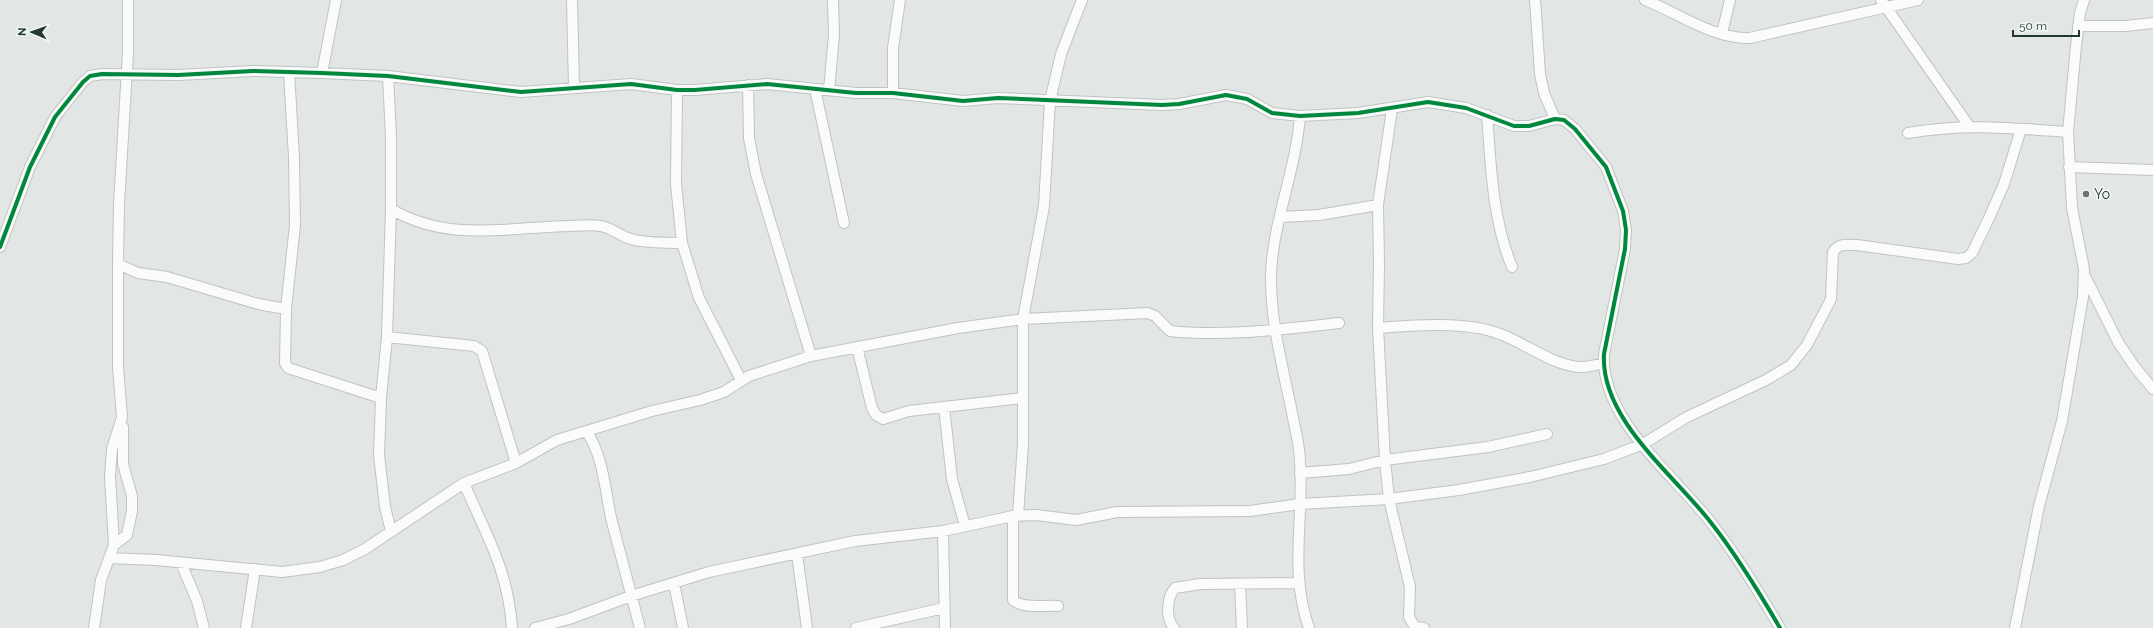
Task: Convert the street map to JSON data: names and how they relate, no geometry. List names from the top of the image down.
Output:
{
  "places": ["Yo"],
  "scale_bar": "50 m",
  "north": "left"
}
